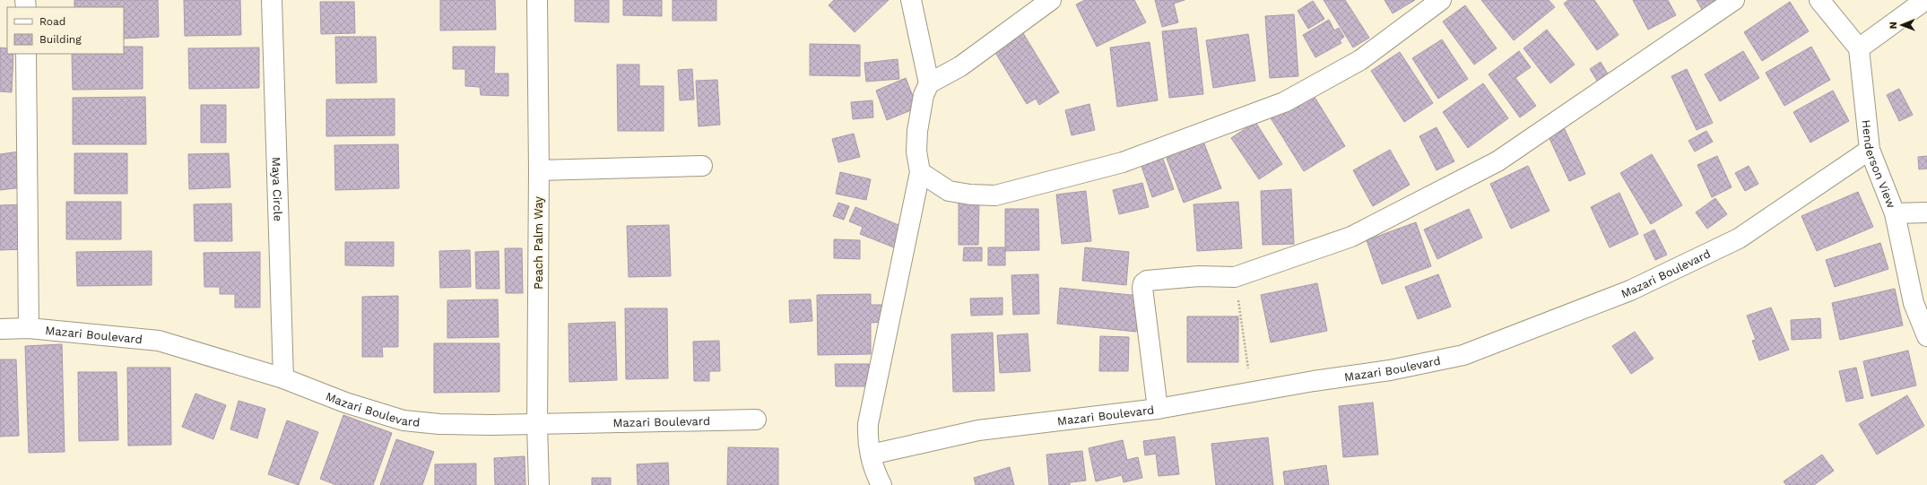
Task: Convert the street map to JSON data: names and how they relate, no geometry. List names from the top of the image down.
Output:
{
  "streets": {
    "street": [
      "Henderson View",
      "Maya Circle",
      "Peach Palm Way",
      "Mazari Boulevard"
    ]
  },
  "crossings": [
    ["Henderson View", "Mazari Boulevard"],
    ["Maya Circle", "Mazari Boulevard"],
    ["Peach Palm Way", "Mazari Boulevard"]
  ],
  "legend": ["Road", "Building"],
  "north": "left"
}
